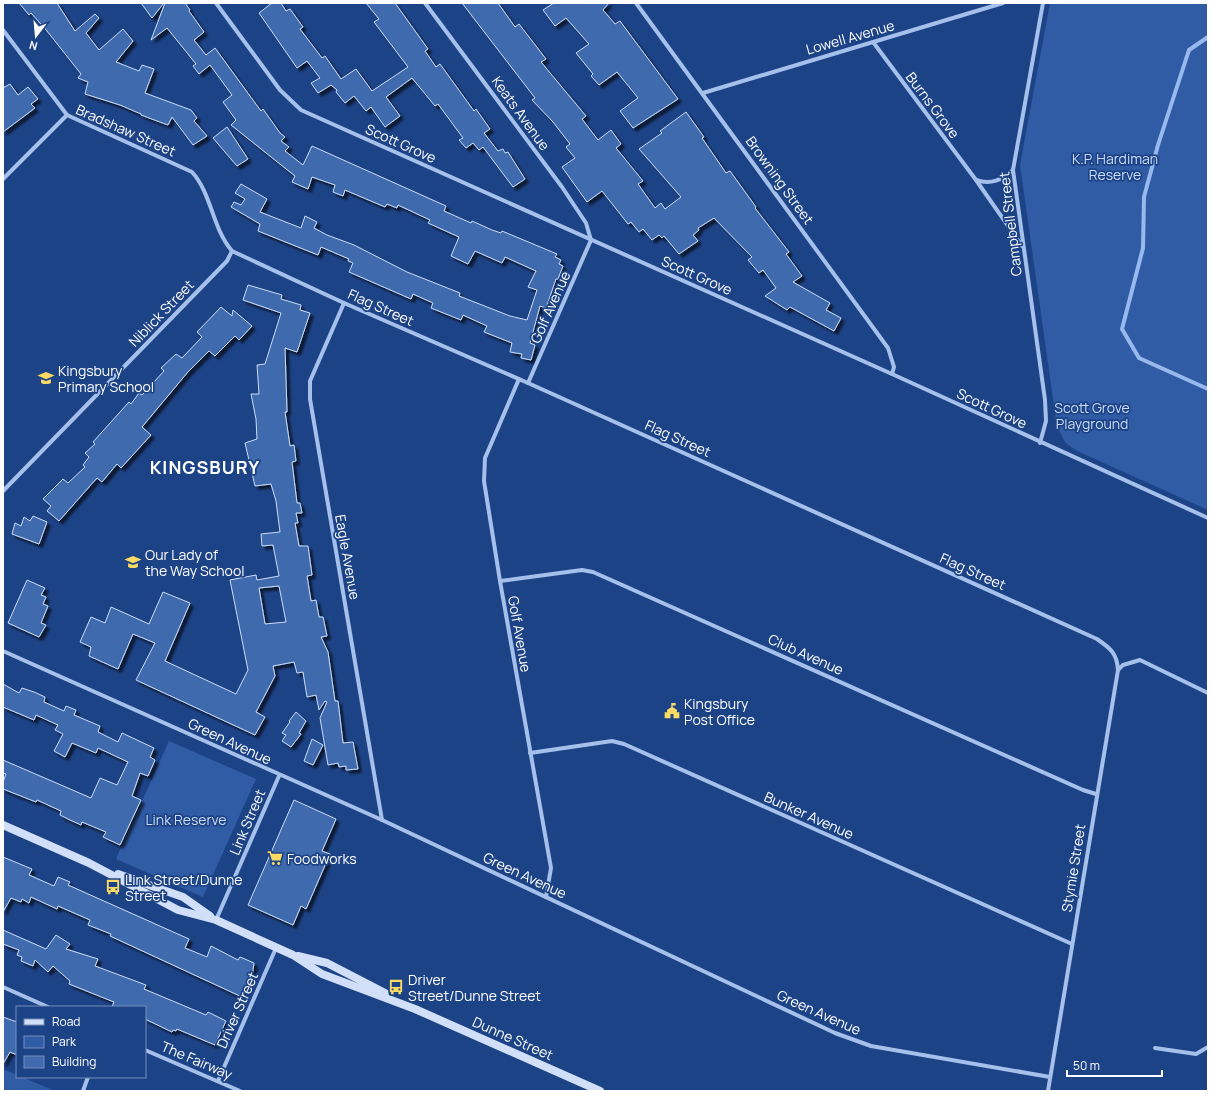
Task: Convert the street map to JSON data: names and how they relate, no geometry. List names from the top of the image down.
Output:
{
  "streets": {
    "main road": ["Dunne Street"],
    "street": [
      "Lowell Avenue",
      "Burns Grove",
      "Keats Avenue",
      "Bradshaw Street",
      "Scott Grove",
      "Browning Street",
      "Campbell Street",
      "Flag Street",
      "Golf Avenue",
      "Niblick Street",
      "Eagle Avenue",
      "Club Avenue",
      "Green Avenue",
      "Bunker Avenue",
      "Link Street",
      "Stymie Street",
      "Driver Street",
      "The Fairway"
    ]
  },
  "crossings": [
    ["Lowell Avenue", "Burns Grove"],
    ["Lowell Avenue", "Browning Street"],
    ["Burns Grove", "Campbell Street"],
    ["Keats Avenue", "Scott Grove"],
    ["Keats Avenue", "Golf Avenue"],
    ["Bradshaw Street", "Flag Street"],
    ["Bradshaw Street", "Niblick Street"],
    ["Scott Grove", "Browning Street"],
    ["Scott Grove", "Campbell Street"],
    ["Scott Grove", "Golf Avenue"],
    ["Flag Street", "Golf Avenue"],
    ["Flag Street", "Niblick Street"],
    ["Flag Street", "Eagle Avenue"],
    ["Flag Street", "Stymie Street"],
    ["Golf Avenue", "Club Avenue"],
    ["Golf Avenue", "Green Avenue"],
    ["Golf Avenue", "Bunker Avenue"],
    ["Eagle Avenue", "Green Avenue"],
    ["Club Avenue", "Stymie Street"],
    ["Green Avenue", "Link Street"],
    ["Green Avenue", "Stymie Street"],
    ["Bunker Avenue", "Stymie Street"],
    ["Link Street", "Dunne Street"],
    ["Driver Street", "Dunne Street"],
    ["Driver Street", "The Fairway"]
  ],
  "districts": ["KINGSBURY"],
  "parks": ["K.P. Hardiman Reserve", "Scott Grove Playground", "Link Reserve"],
  "places": {
    "school or university": ["Kingsbury Primary School", "Our Lady of the Way School"],
    "public building": ["Kingsbury Post Office"],
    "supermarket": ["Foodworks"],
    "bus stop": ["Link Street/Dunne Street", "Driver Street/Dunne Street"]
  },
  "legend": ["Road", "Park", "Building"],
  "scale_bar": "50 m",
  "north": "bottom"
}
